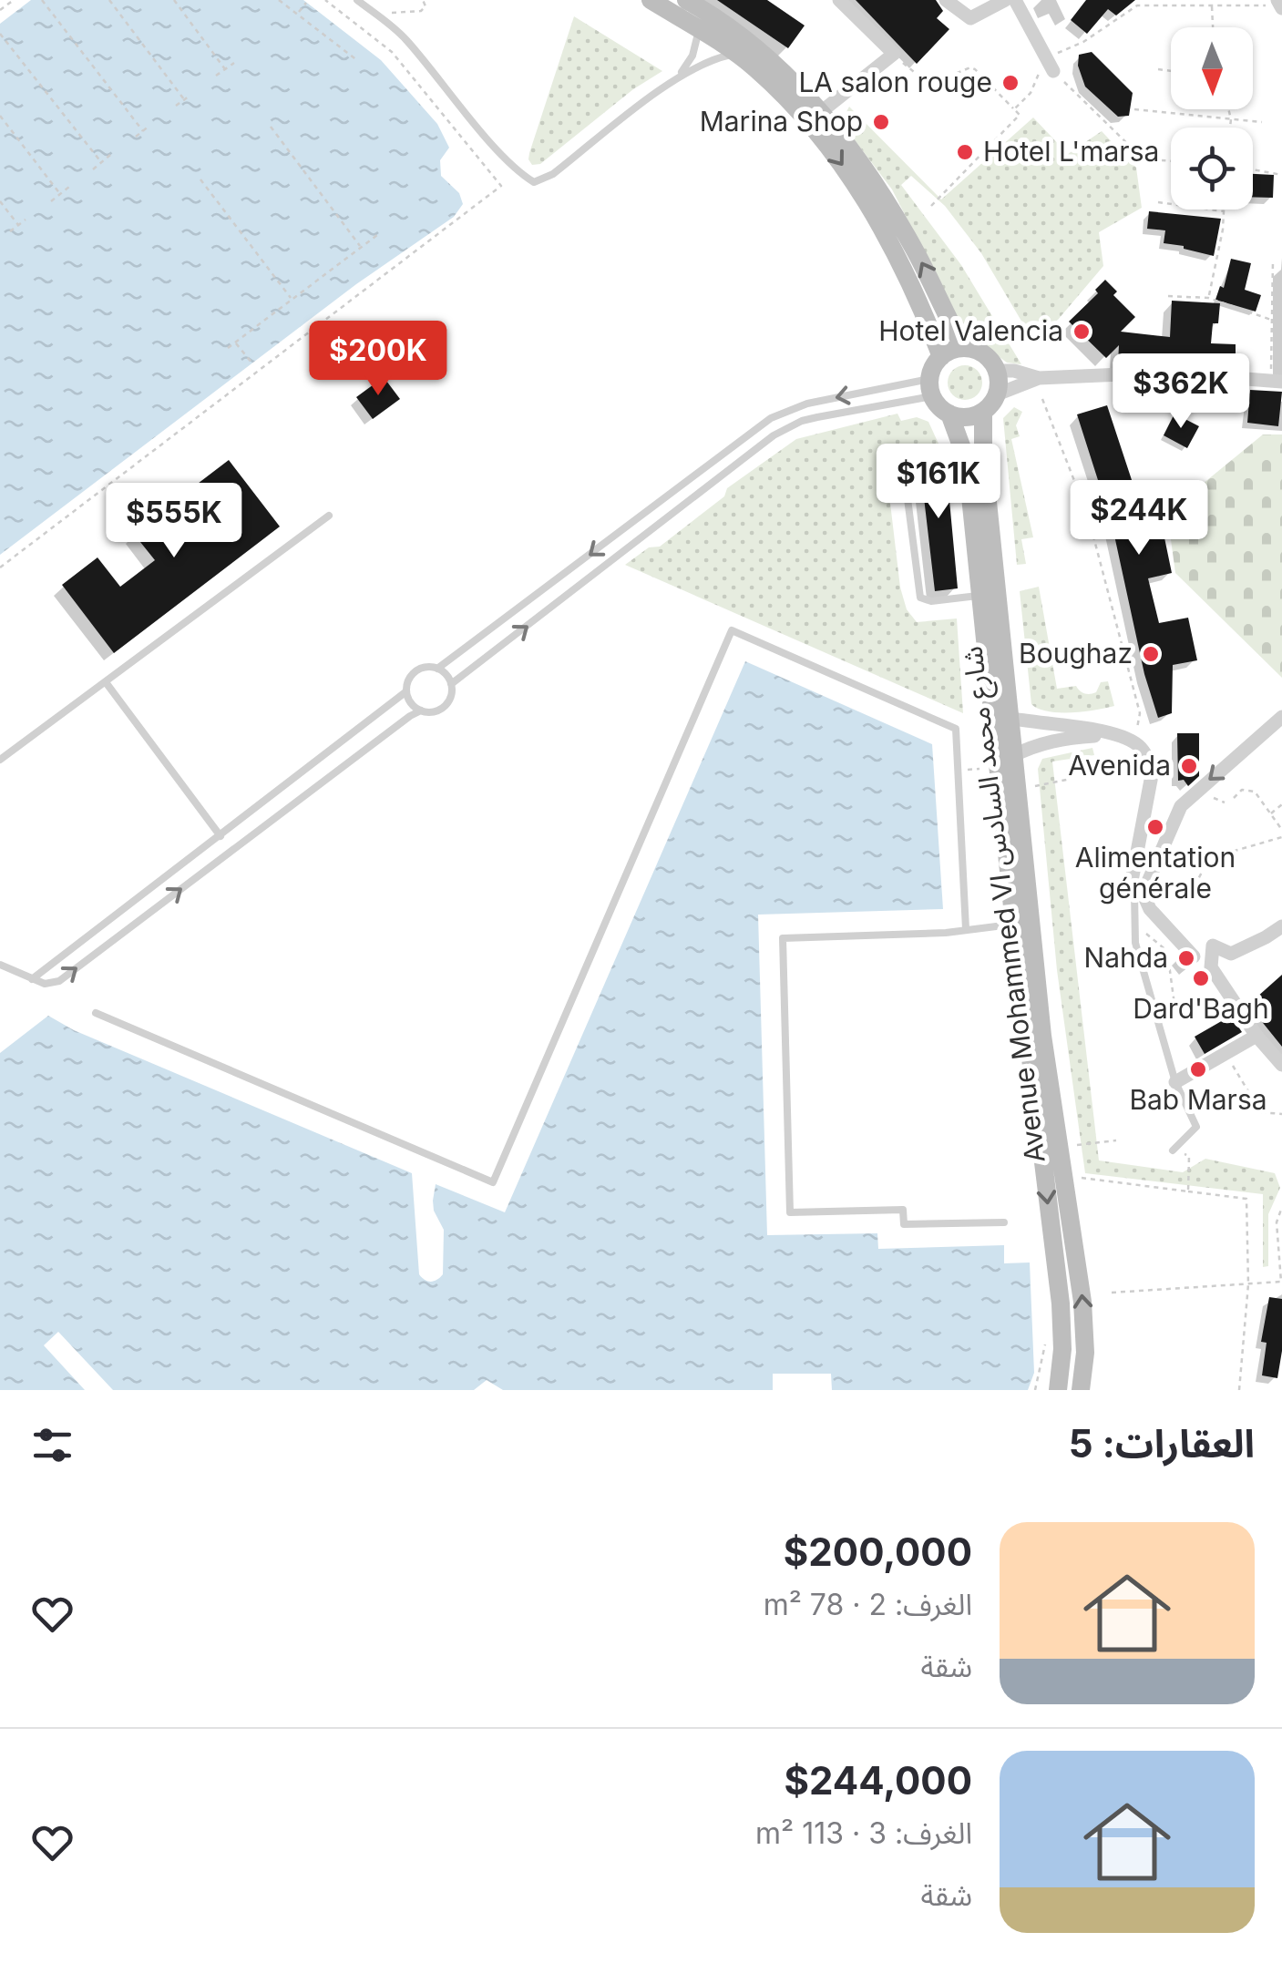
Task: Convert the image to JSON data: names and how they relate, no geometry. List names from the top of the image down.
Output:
{
  "streets": {
    "main road": ["Avenue Mohammed VI شارع محمد السادس"]
  },
  "places": [
    "LA salon rouge",
    "Marina Shop",
    "Hotel L'marsa",
    "Hotel Valencia",
    "Boughaz",
    "Avenida",
    "Alimentation générale",
    "Nahda",
    "Dard'Bagh",
    "Bab Marsa"
  ],
  "north": "bottom",
  "page": {
    "price": [
      "$200K",
      "$362K",
      "$161K",
      "$244K",
      "$555K"
    ],
    "heading": "العقارات: 5",
    "list": [
      {
        "name": "$200,000",
        "note": "الغرف: 2 · 78 m² · شقة"
      },
      {
        "name": "$244,000",
        "note": "الغرف: 3 · 113 m² · شقة"
      }
    ]
  }
}
